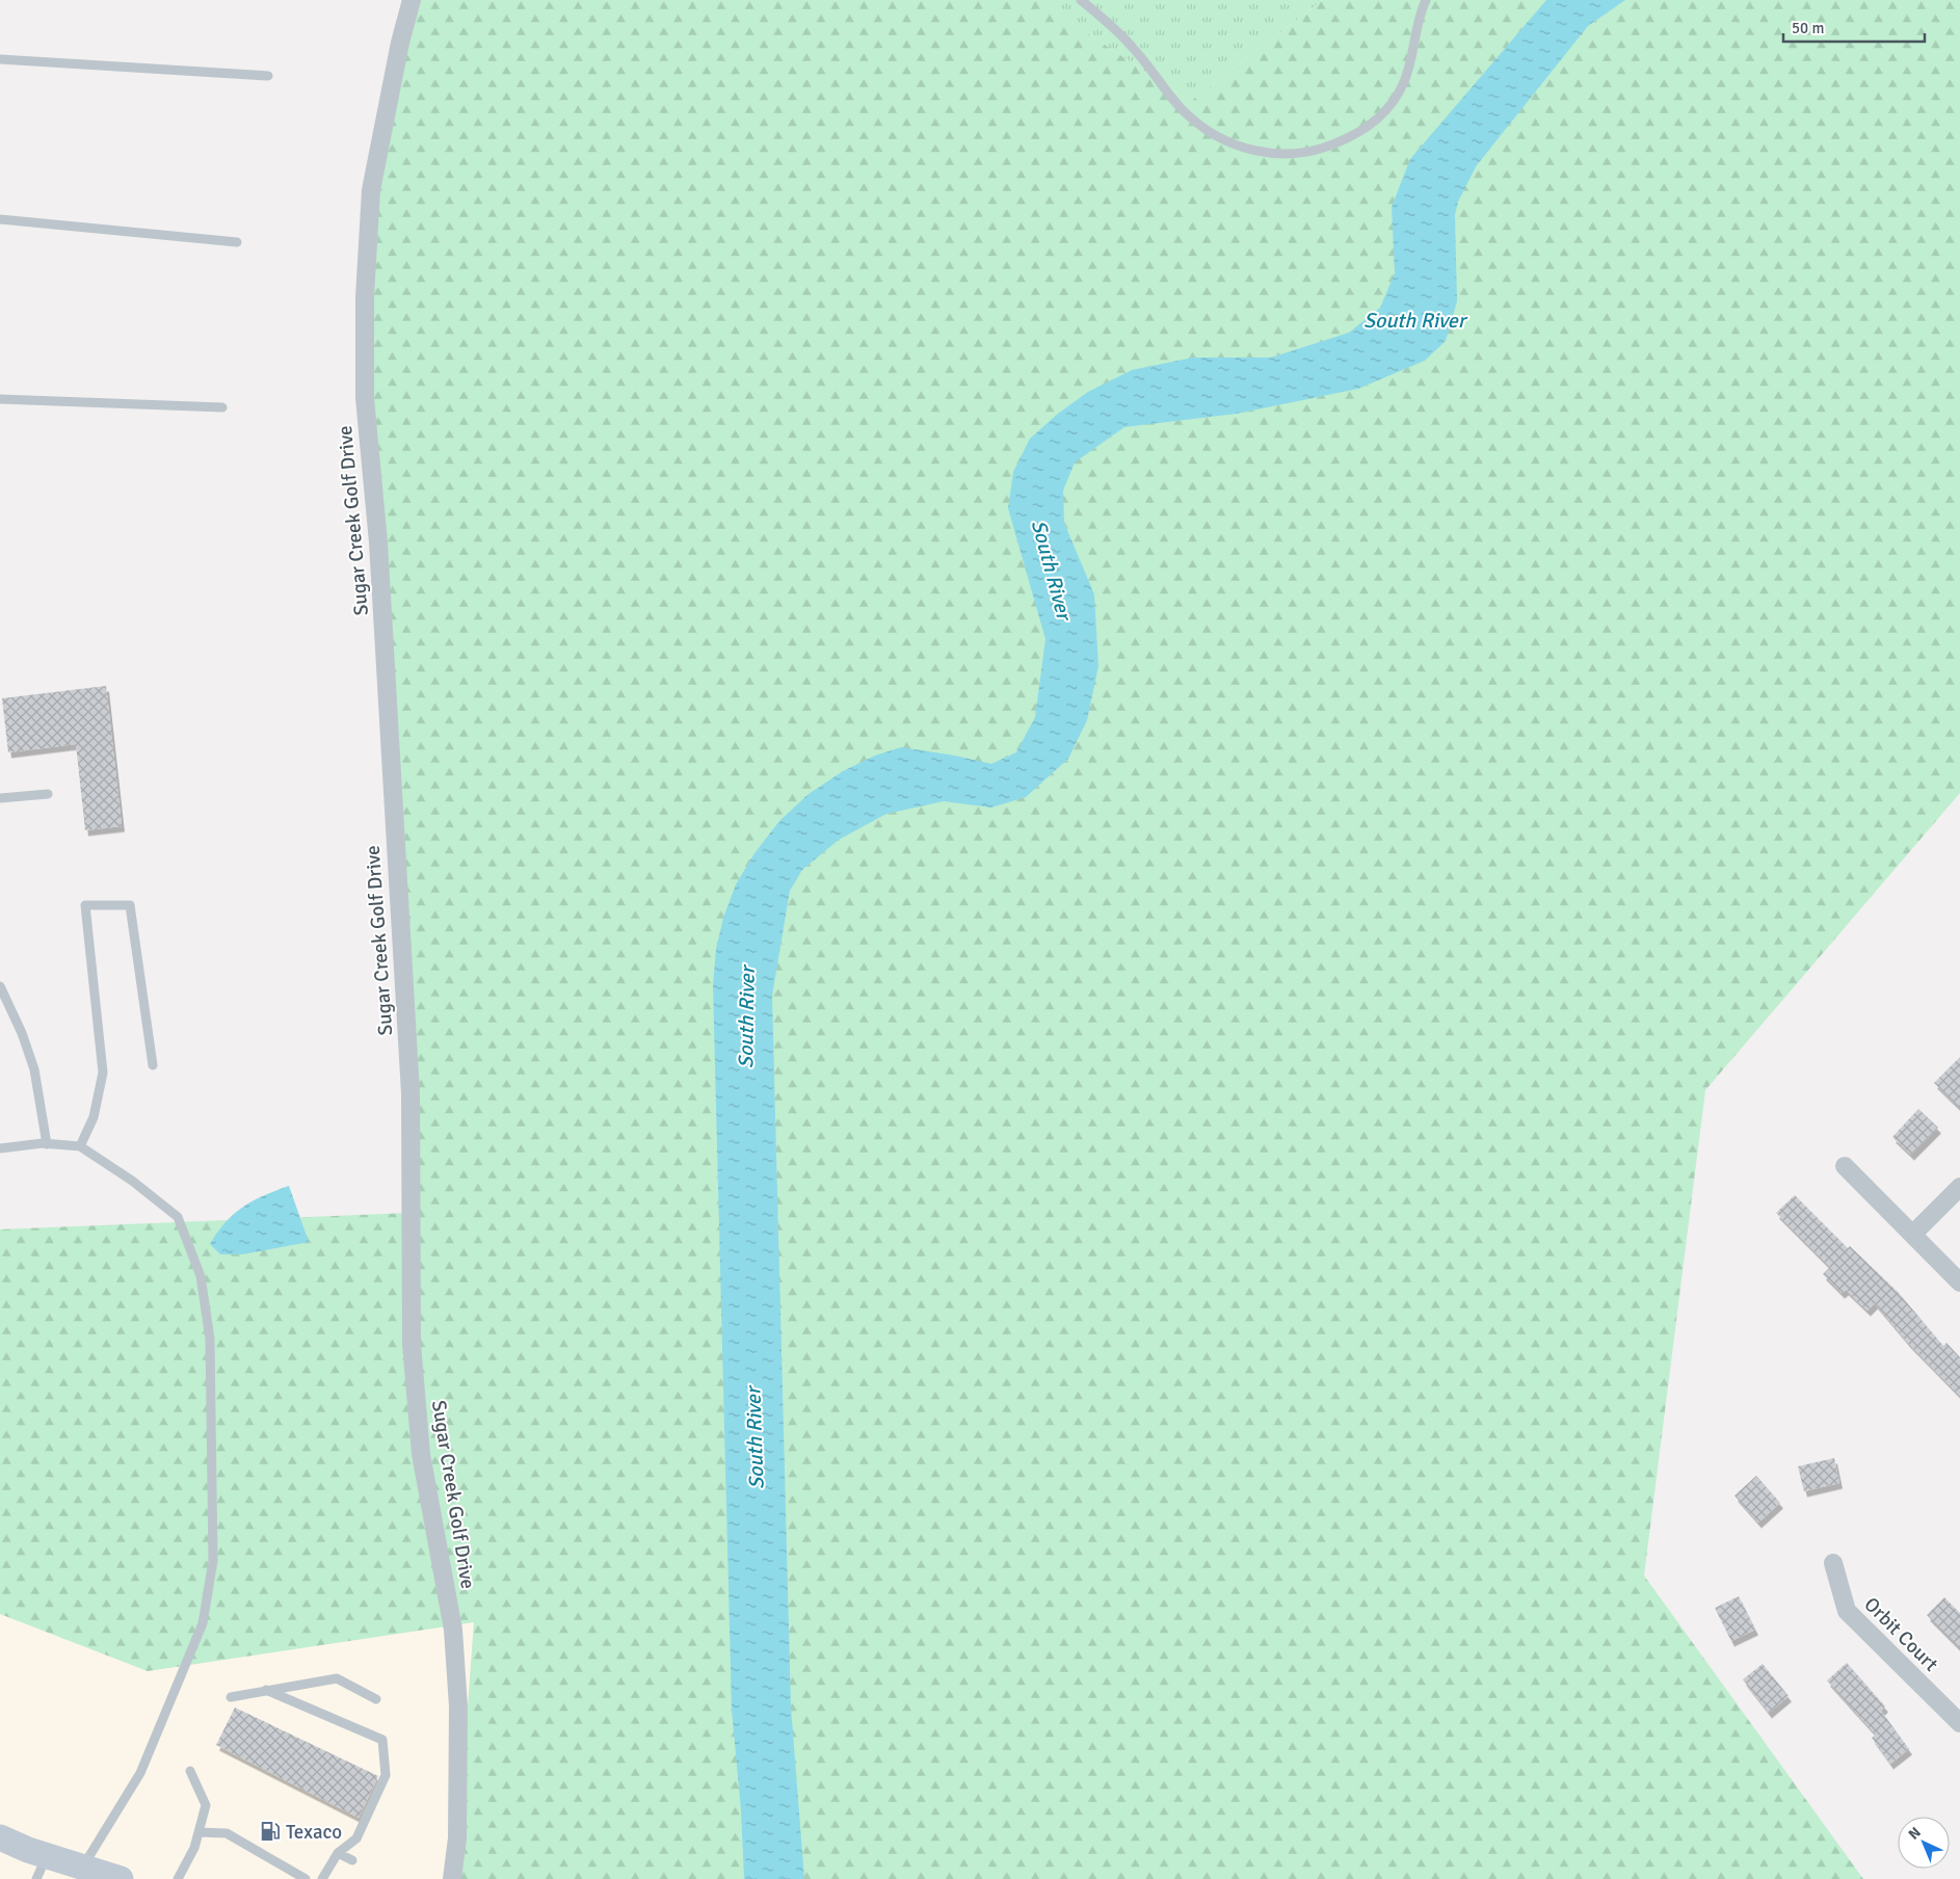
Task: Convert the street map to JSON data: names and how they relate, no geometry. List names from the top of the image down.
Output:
{
  "streets": {
    "street": ["Sugar Creek Golf Drive", "Orbit Court"]
  },
  "water": ["South River"],
  "places": {
    "fuel station": ["Texaco"]
  },
  "scale_bar": "50 m",
  "north": "top left"
}
